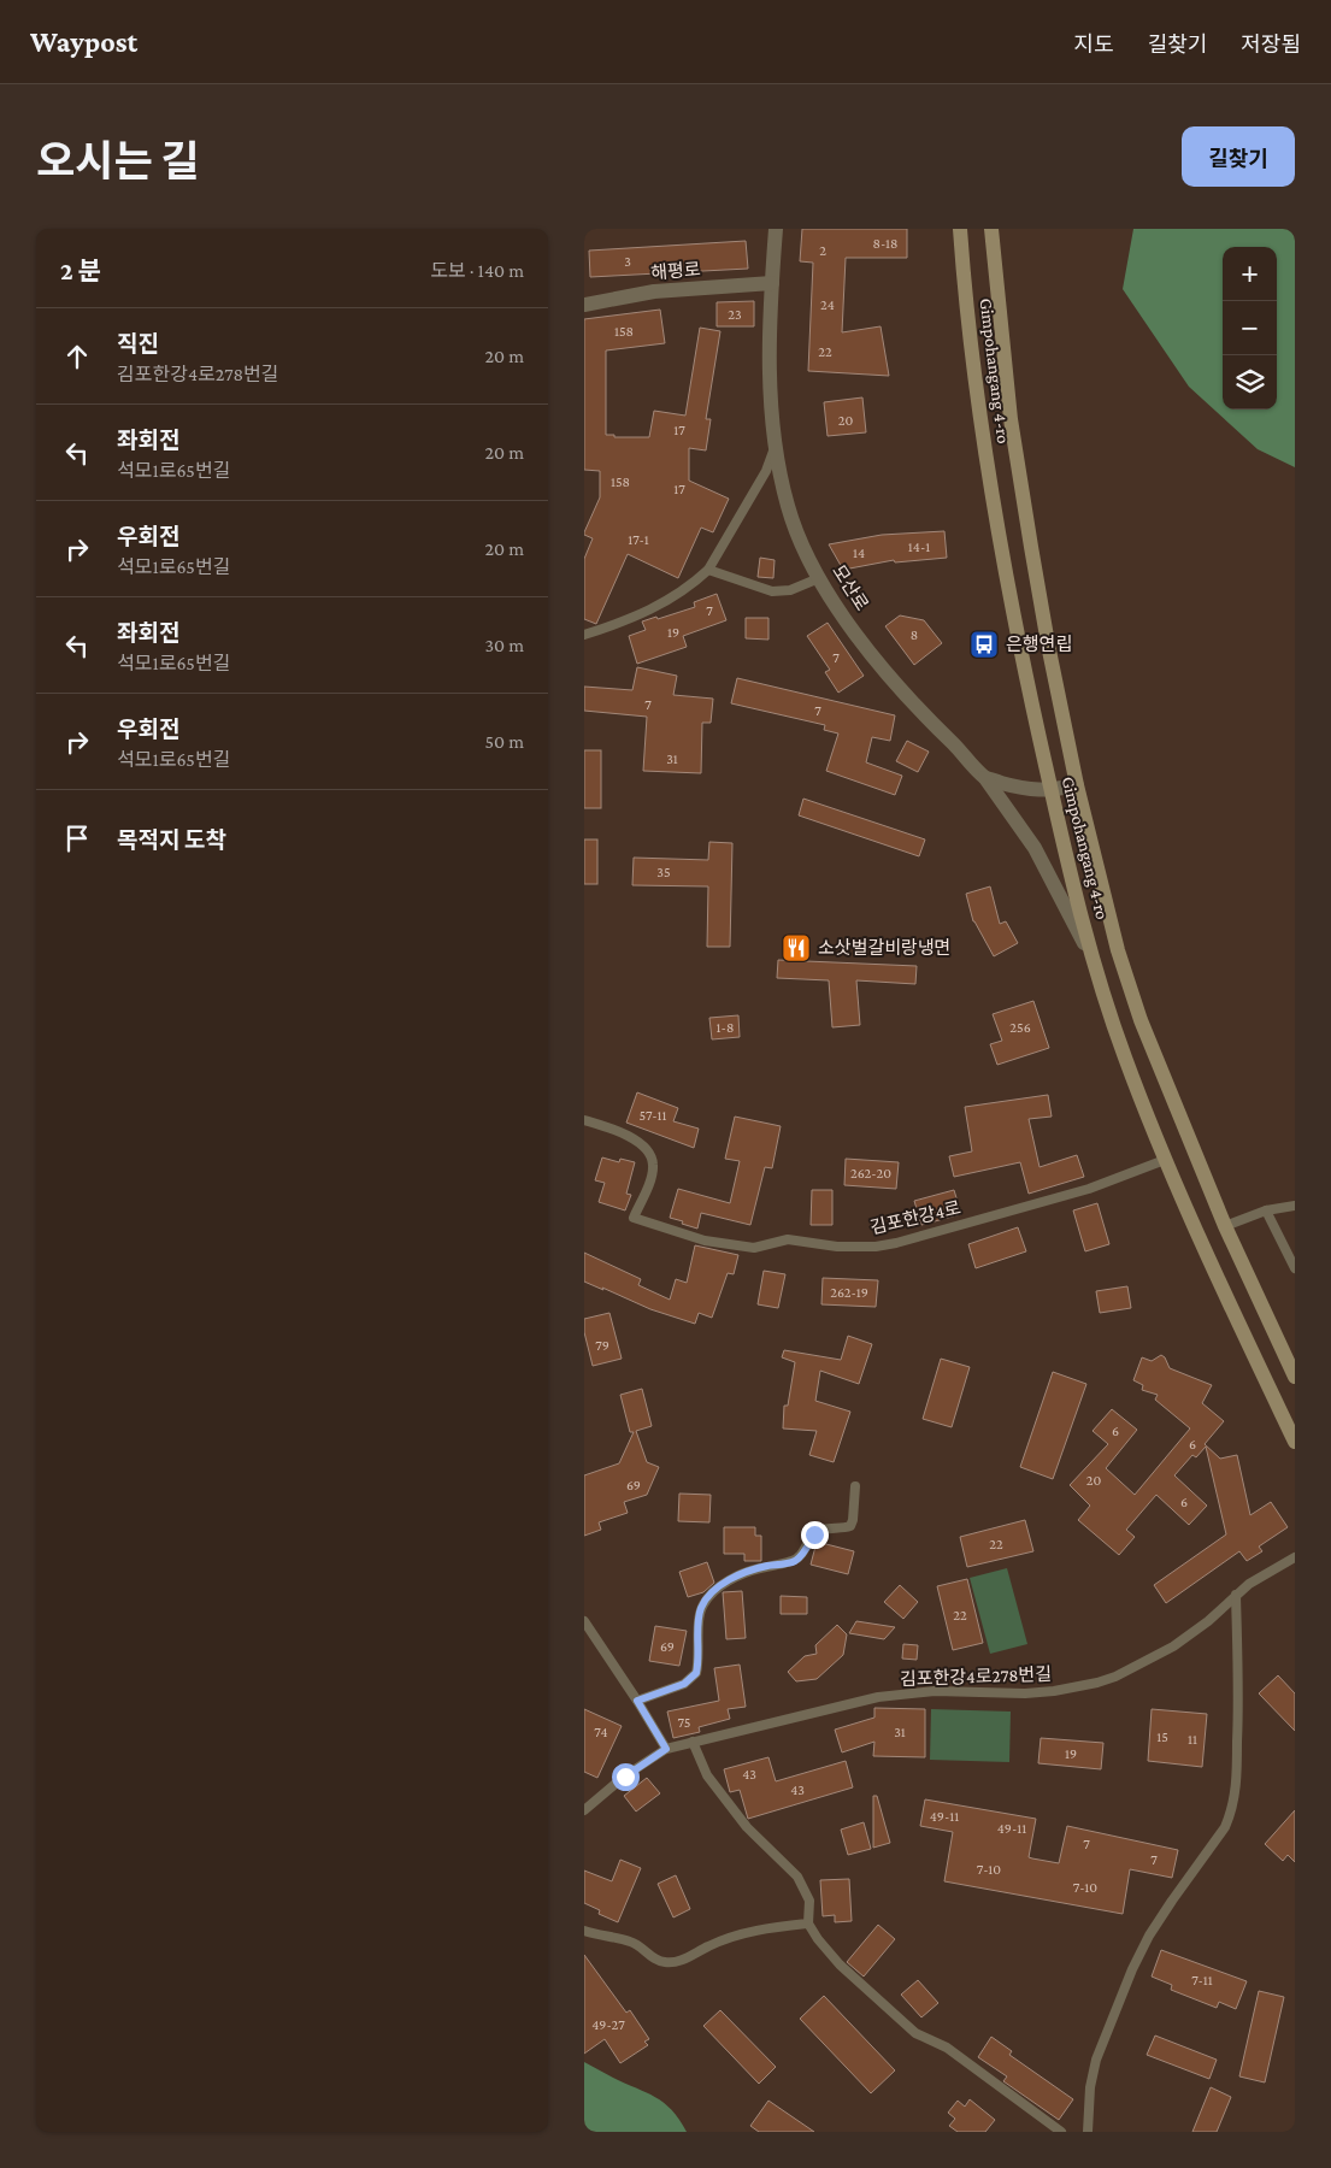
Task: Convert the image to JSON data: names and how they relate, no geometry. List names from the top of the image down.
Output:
{
  "streets": {
    "street": ["해평로", "Gimpohangang 4-ro", "모산로"],
    "lane": ["김포한강4로", "김포한강4로278번길"]
  },
  "crossings": [
    ["해평로", "모산로"],
    ["Gimpohangang 4-ro", "모산로"],
    ["Gimpohangang 4-ro", "김포한강4로"]
  ],
  "places": {
    "bus stop": ["은행연립"],
    "restaurant": ["소삿벌갈비랑냉면"]
  },
  "house_numbers": [
    "8-18",
    "2",
    "3",
    "24",
    "23",
    "158",
    "22",
    "20",
    "17",
    "158",
    "17",
    "17-1",
    "14-1",
    "14",
    "7",
    "19",
    "8",
    "7",
    "7",
    "7",
    "31",
    "35",
    "1-8",
    "256",
    "57-11",
    "262-20",
    "262-19",
    "79",
    "6",
    "6",
    "20",
    "69",
    "6",
    "22",
    "22",
    "69",
    "75",
    "74",
    "31",
    "15",
    "11",
    "19",
    "43",
    "43",
    "49-11",
    "49-11",
    "7",
    "7",
    "7-10",
    "7-10",
    "7-11",
    "49-27"
  ],
  "page": {
    "header": "Waypost",
    "nav": ["지도", "길찾기", "저장됨"],
    "title": "오시는 길",
    "buttons": "길찾기",
    "heading": ["2 분", "도보 · 140 m"],
    "map_buttons": ["+", "−"],
    "list": [
      ["직진", "김포한강4로278번길", "20 m"],
      ["좌회전", "석모1로65번길", "20 m"],
      ["우회전", "석모1로65번길", "20 m"],
      ["좌회전", "석모1로65번길", "30 m"],
      ["우회전", "석모1로65번길", "50 m"],
      "목적지 도착"
    ]
  }
}
